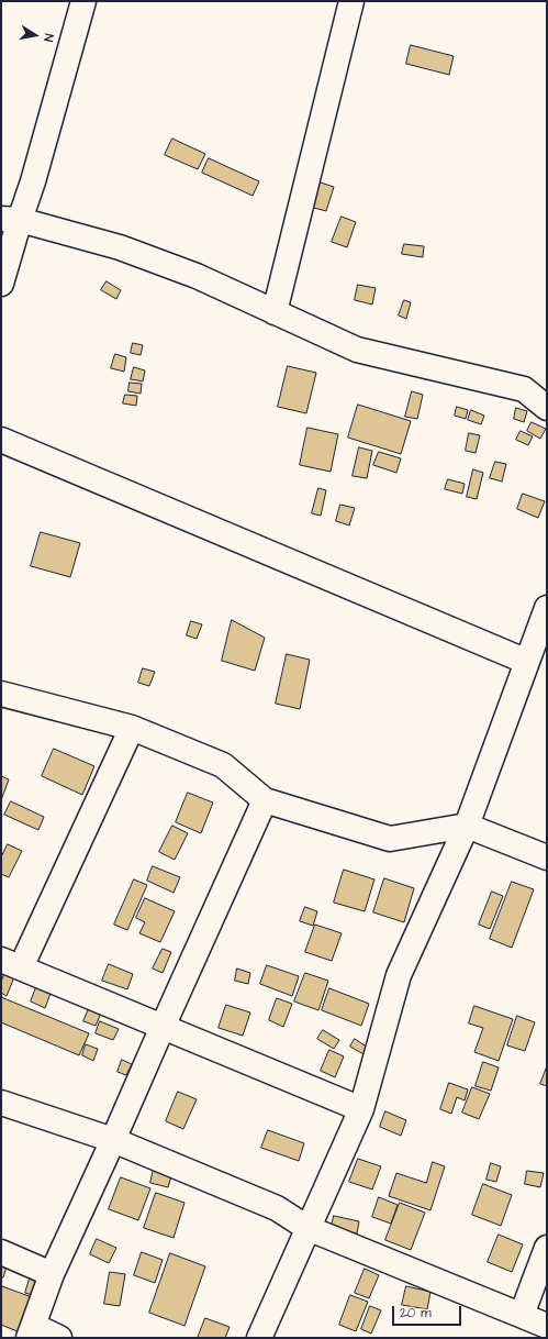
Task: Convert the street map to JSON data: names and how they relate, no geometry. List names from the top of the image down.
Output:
{
  "scale_bar": "20 m",
  "north": "right"
}
